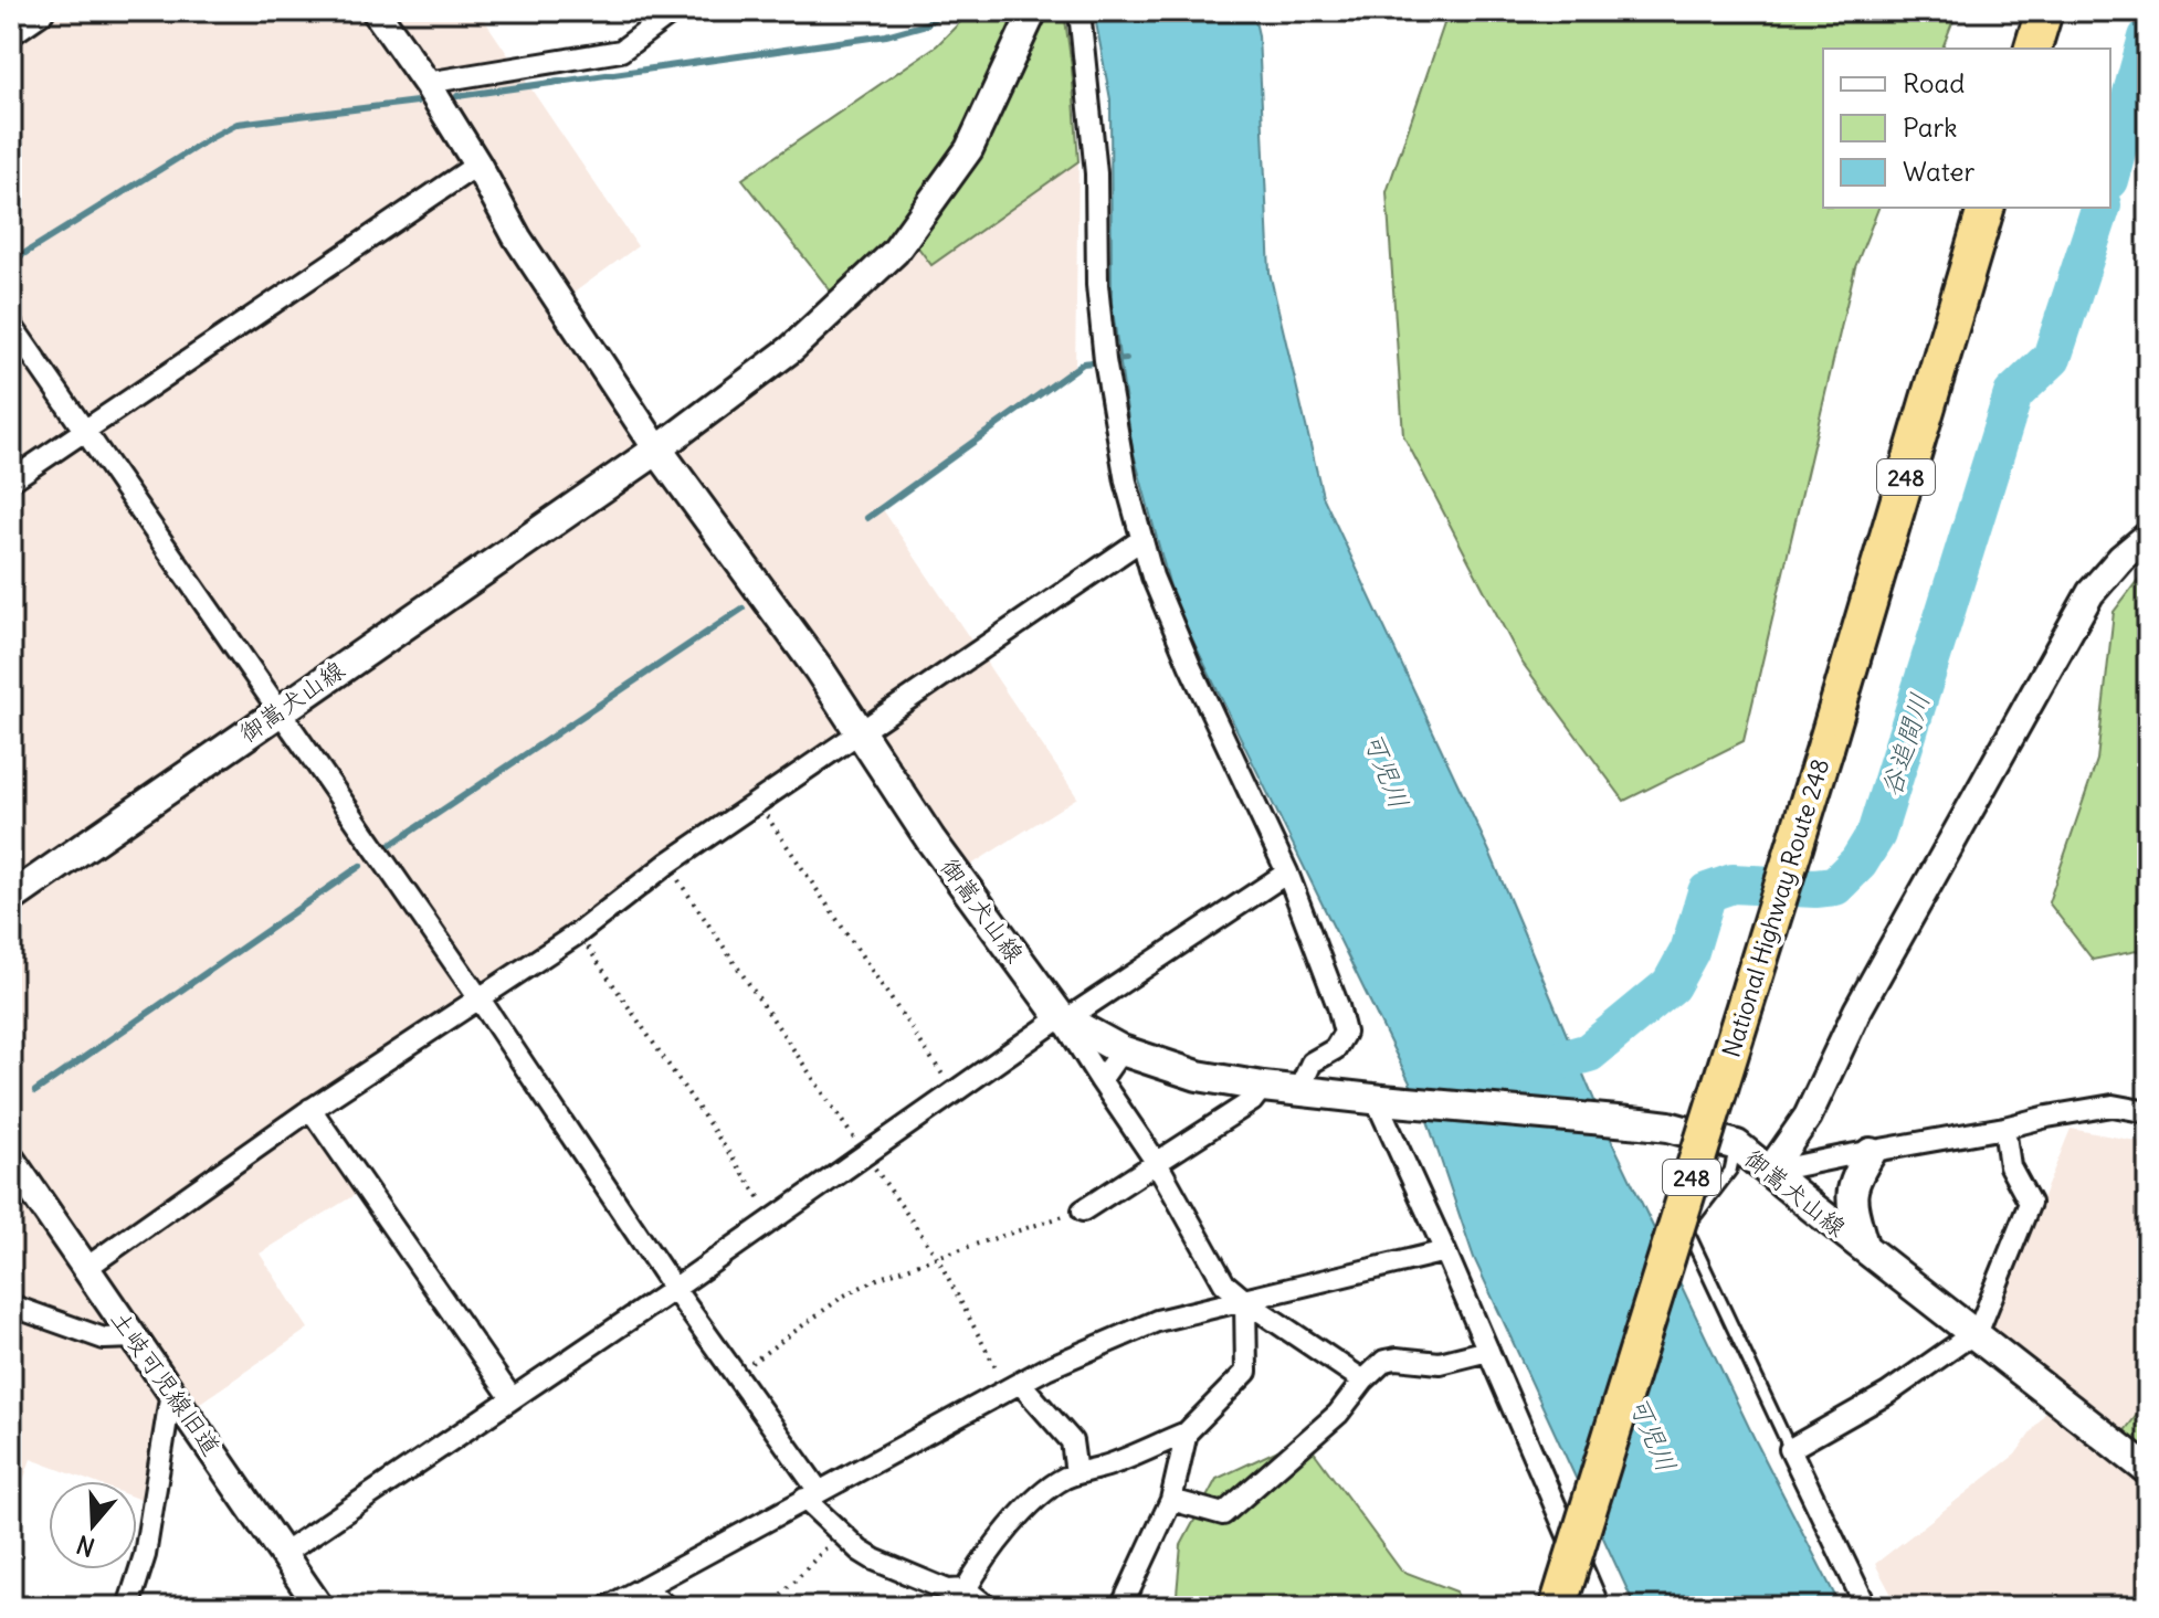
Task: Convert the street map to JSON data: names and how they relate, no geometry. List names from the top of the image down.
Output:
{
  "streets": {
    "highway": ["248", "National Highway Route 248"],
    "main road": ["御嵩犬山線"],
    "street": ["土岐可児線旧道"]
  },
  "water": ["谷追間川", "可児川"],
  "legend": ["Road", "Park", "Water"],
  "north": "bottom"
}
